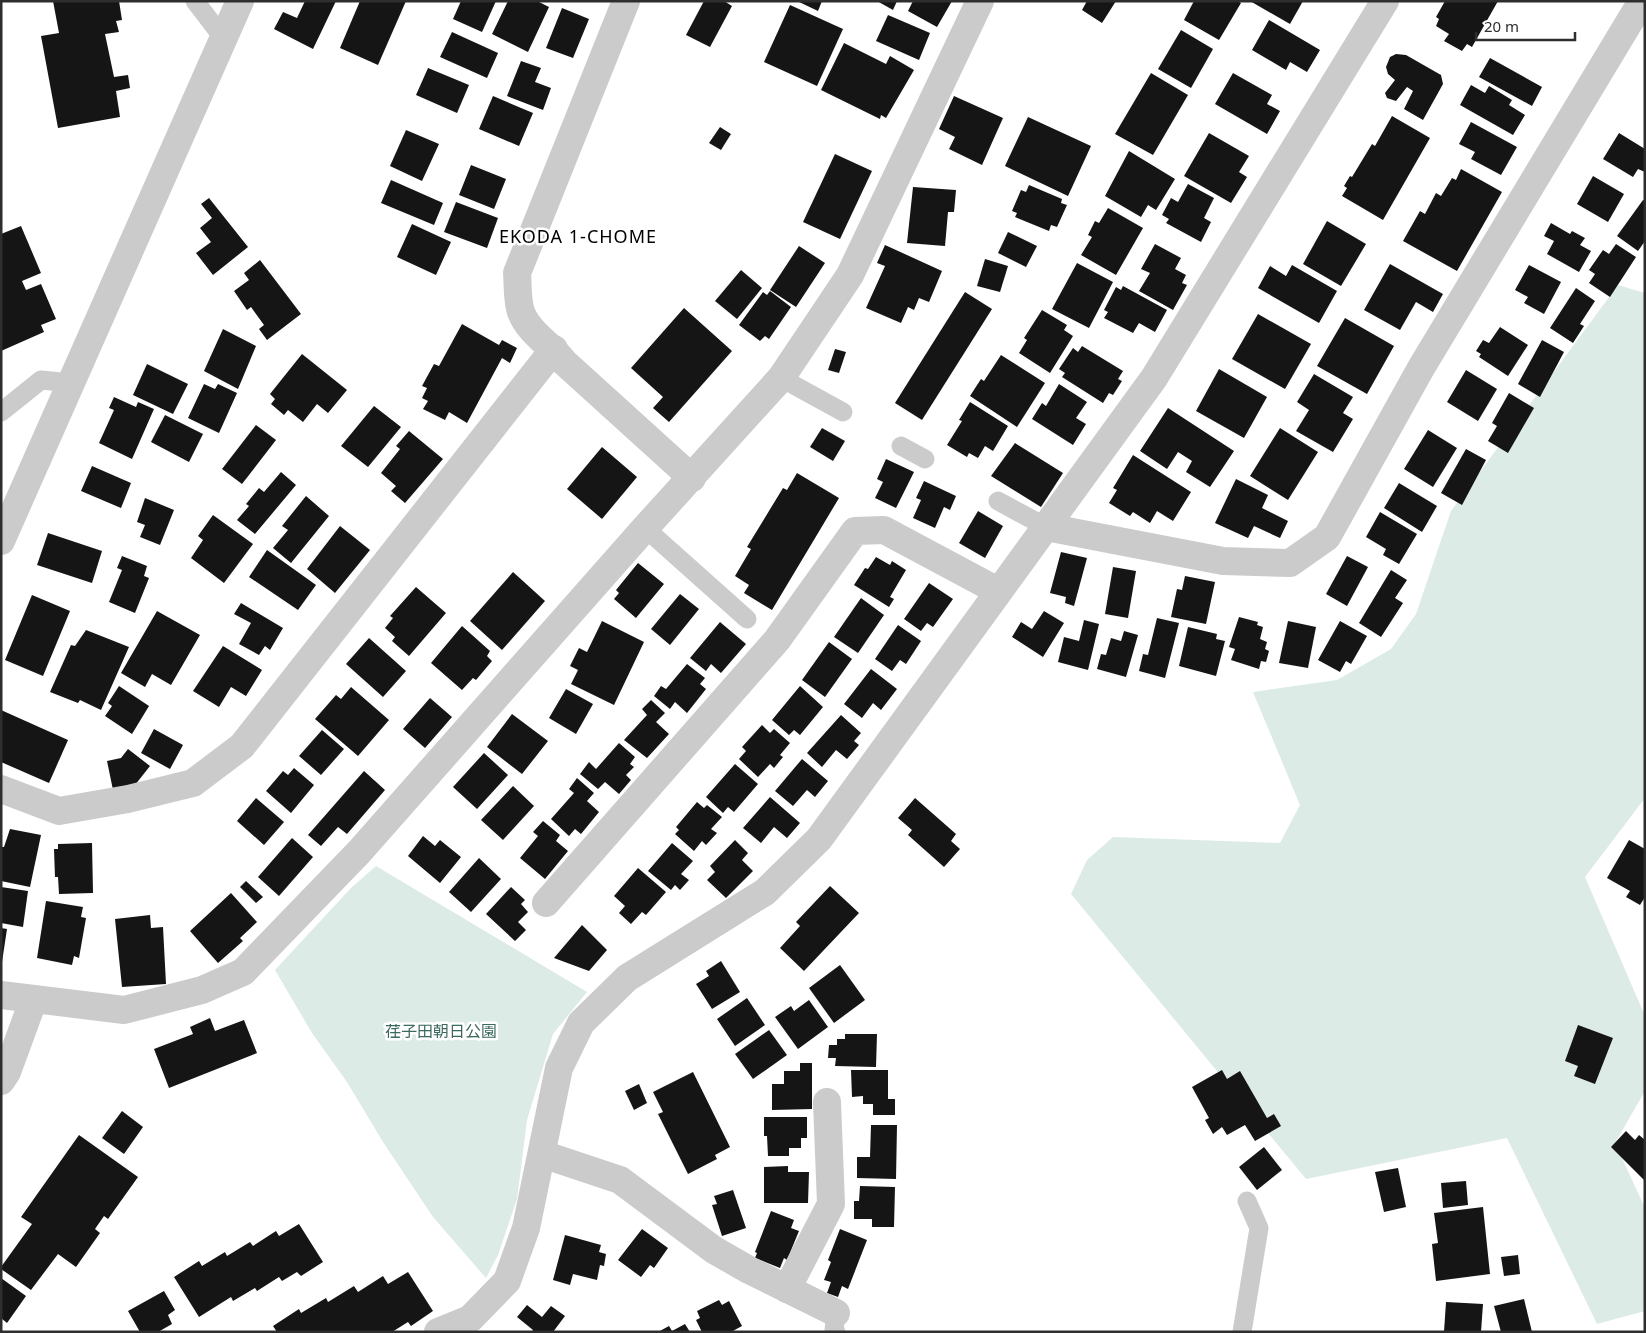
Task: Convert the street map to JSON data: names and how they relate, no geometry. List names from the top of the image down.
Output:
{
  "districts": ["EKODA 1-CHOME"],
  "parks": ["荏子田朝日公園"],
  "scale_bar": "20 m"
}
